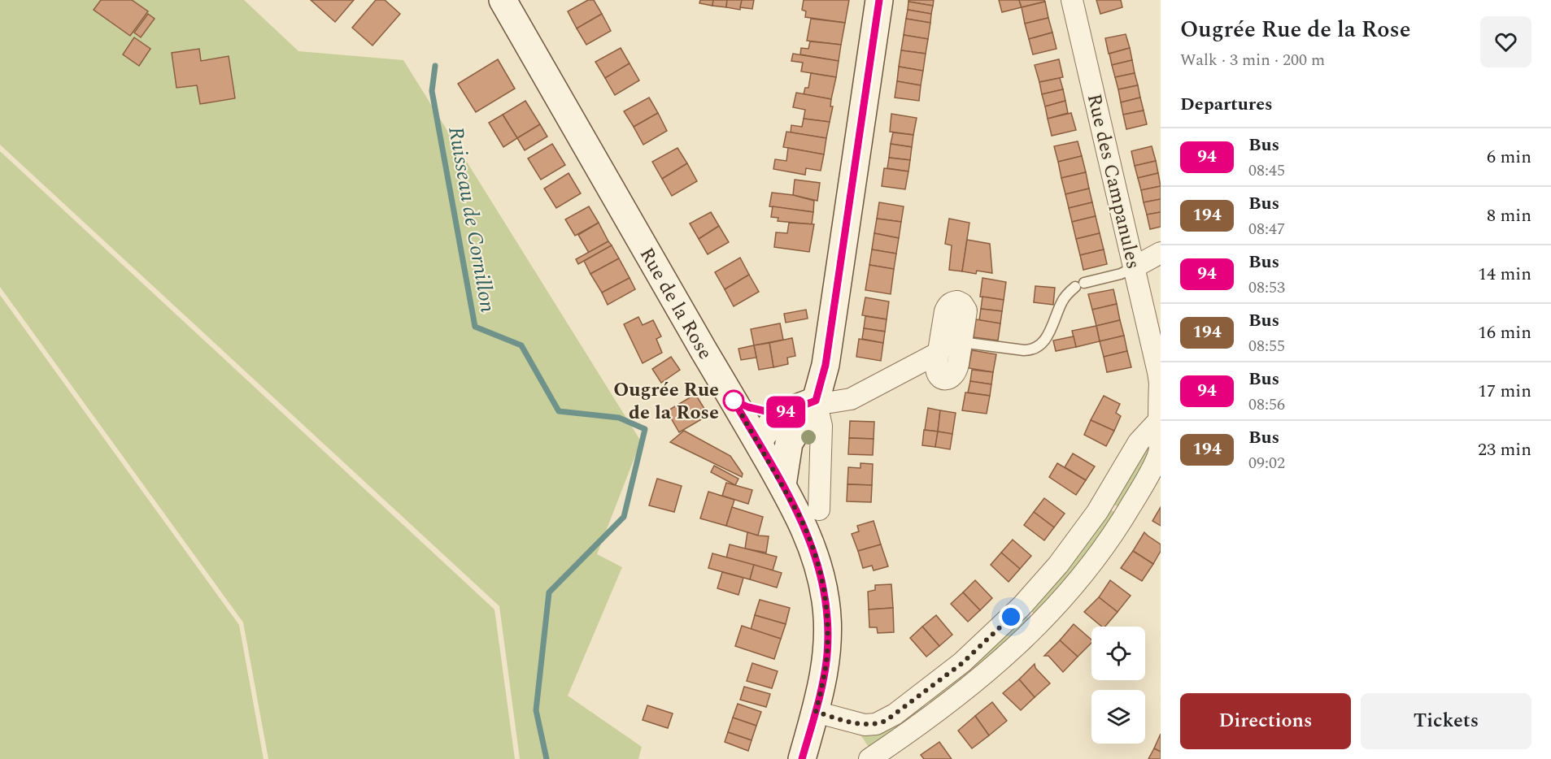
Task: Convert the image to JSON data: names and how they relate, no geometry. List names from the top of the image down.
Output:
{
  "streets": {
    "main road": ["Rue de la Rose"],
    "street": ["Rue des Campanules"]
  },
  "water": ["Ruisseau de Cornillon"],
  "places": ["Ougrée Rue de la Rose"],
  "lines": ["bus line 94"],
  "page": {
    "on_map": "94",
    "heading": [
      ["Ougrée Rue de la Rose", "Walk · 3 min · 200 m"],
      "Departures"
    ],
    "list": [
      {
        "mark": "94",
        "name": "Bus",
        "note": "08:45",
        "value": "6 min"
      },
      {
        "mark": "194",
        "name": "Bus",
        "note": "08:47",
        "value": "8 min"
      },
      {
        "mark": "94",
        "name": "Bus",
        "note": "08:53",
        "value": "14 min"
      },
      {
        "mark": "194",
        "name": "Bus",
        "note": "08:55",
        "value": "16 min"
      },
      {
        "mark": "94",
        "name": "Bus",
        "note": "08:56",
        "value": "17 min"
      },
      {
        "mark": "194",
        "name": "Bus",
        "note": "09:02",
        "value": "23 min"
      }
    ],
    "buttons": ["Directions", "Tickets"]
  }
}
